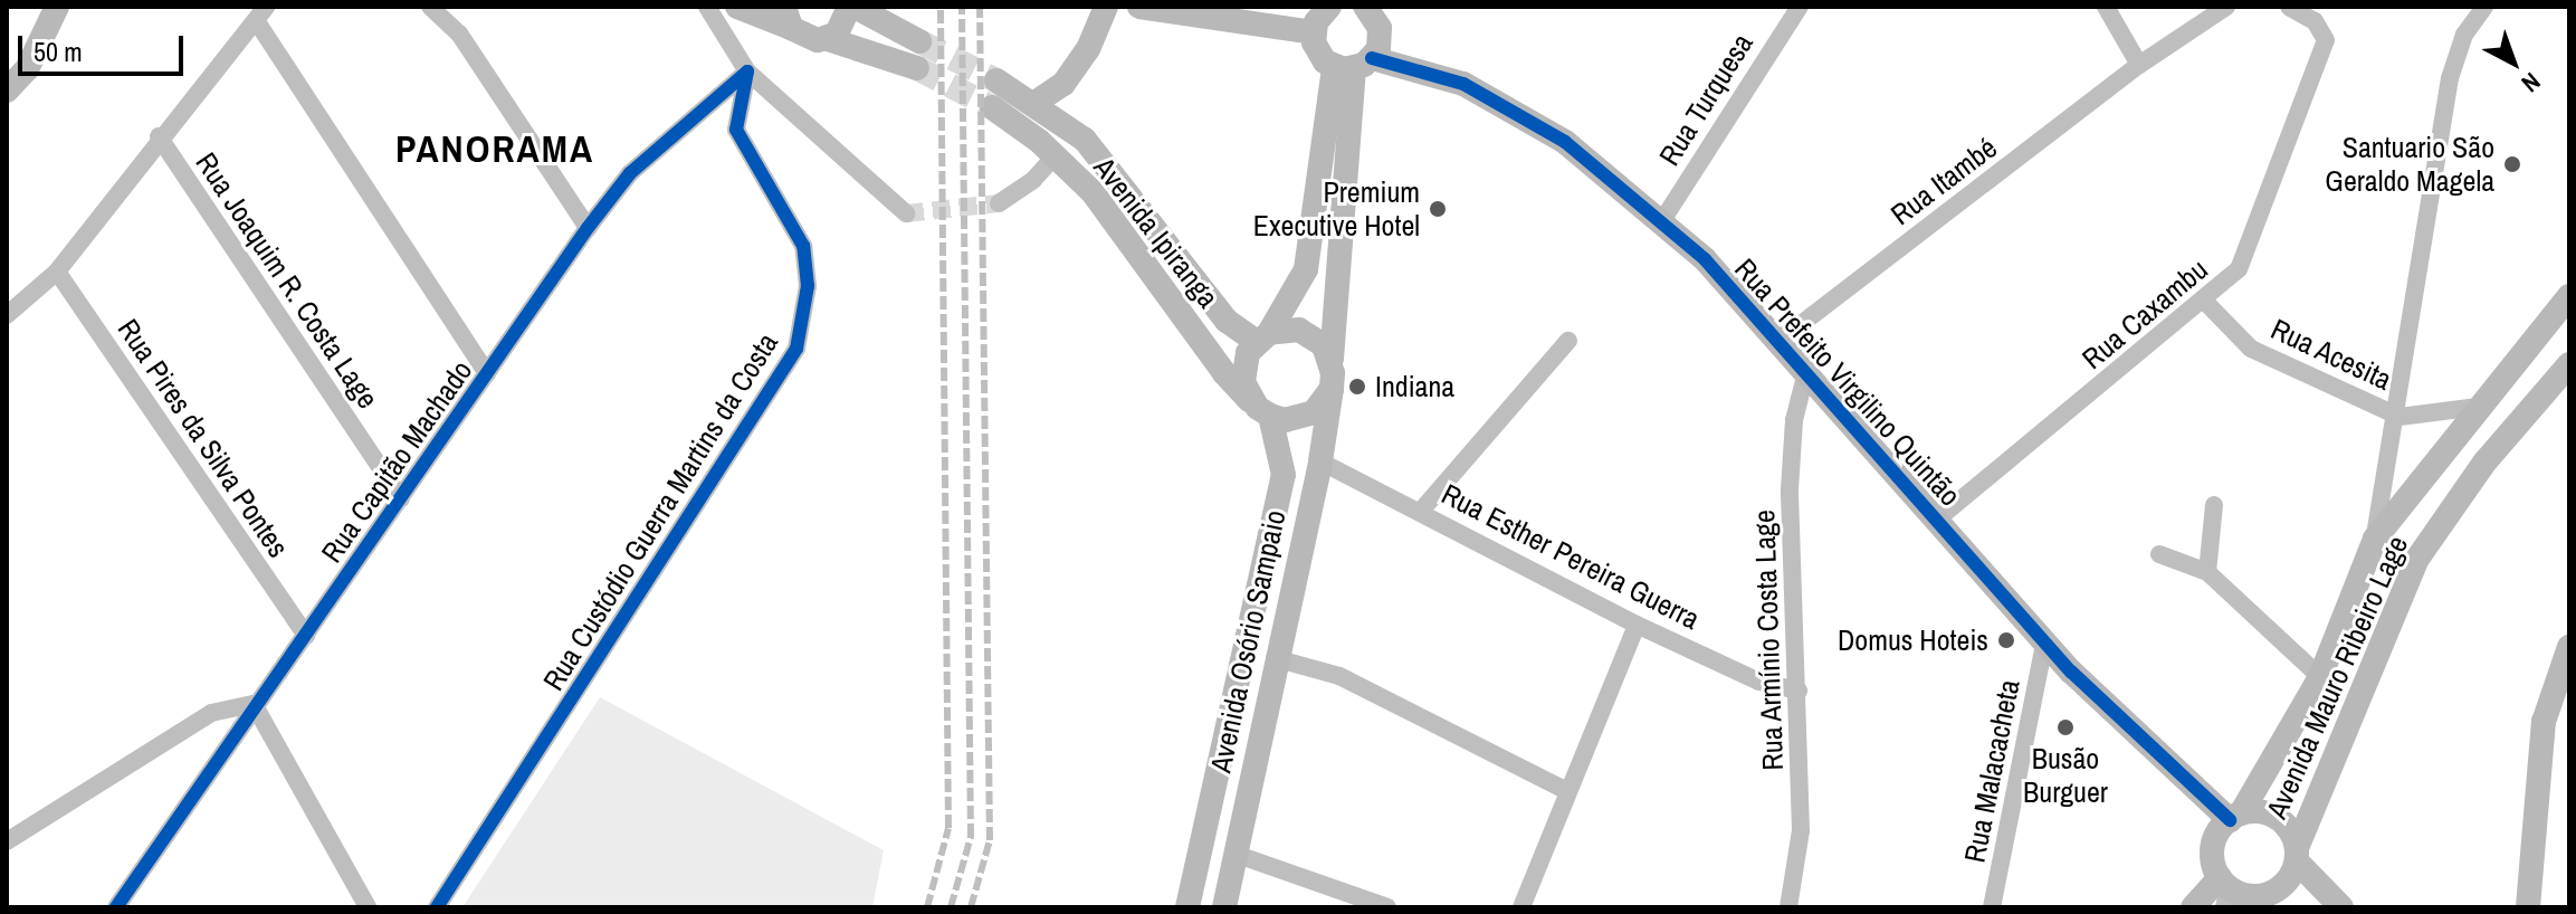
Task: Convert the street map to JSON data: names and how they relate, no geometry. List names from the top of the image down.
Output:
{
  "streets": {
    "street": [
      "Rua Turquesa",
      "Rua Itambé",
      "Avenida Ipiranga",
      "Rua Joaquim R. Costa Lage",
      "Rua Caxambu",
      "Rua Acesita",
      "Rua Prefeito Virgilino Quintão",
      "Rua Pires da Silva Pontes",
      "Rua Capitão Machado",
      "Rua Custódio Guerra Martins da Costa",
      "Rua Esther Pereira Guerra",
      "Rua Armínio Costa Lage",
      "Avenida Osório Sampaio",
      "Avenida Mauro Ribeiro Lage",
      "Rua Malacacheta"
    ]
  },
  "crossings": [
    ["Rua Turquesa", "Rua Prefeito Virgilino Quintão"],
    ["Rua Itambé", "Rua Prefeito Virgilino Quintão"],
    ["Avenida Ipiranga", "Avenida Osório Sampaio"],
    ["Rua Joaquim R. Costa Lage", "Rua Capitão Machado"],
    ["Rua Caxambu", "Rua Acesita"],
    ["Rua Caxambu", "Rua Prefeito Virgilino Quintão"],
    ["Rua Prefeito Virgilino Quintão", "Rua Armínio Costa Lage"],
    ["Rua Prefeito Virgilino Quintão", "Avenida Mauro Ribeiro Lage"],
    ["Rua Prefeito Virgilino Quintão", "Rua Malacacheta"],
    ["Rua Pires da Silva Pontes", "Rua Capitão Machado"],
    ["Rua Capitão Machado", "Rua Custódio Guerra Martins da Costa"],
    ["Rua Esther Pereira Guerra", "Rua Armínio Costa Lage"],
    ["Rua Esther Pereira Guerra", "Avenida Osório Sampaio"]
  ],
  "districts": ["PANORAMA"],
  "places": [
    "Santuario São Geraldo Magela",
    "Premium Executive Hotel",
    "Indiana",
    "Domus Hoteis",
    "Busão Burguer"
  ],
  "scale_bar": "50 m",
  "north": "bottom right"
}
